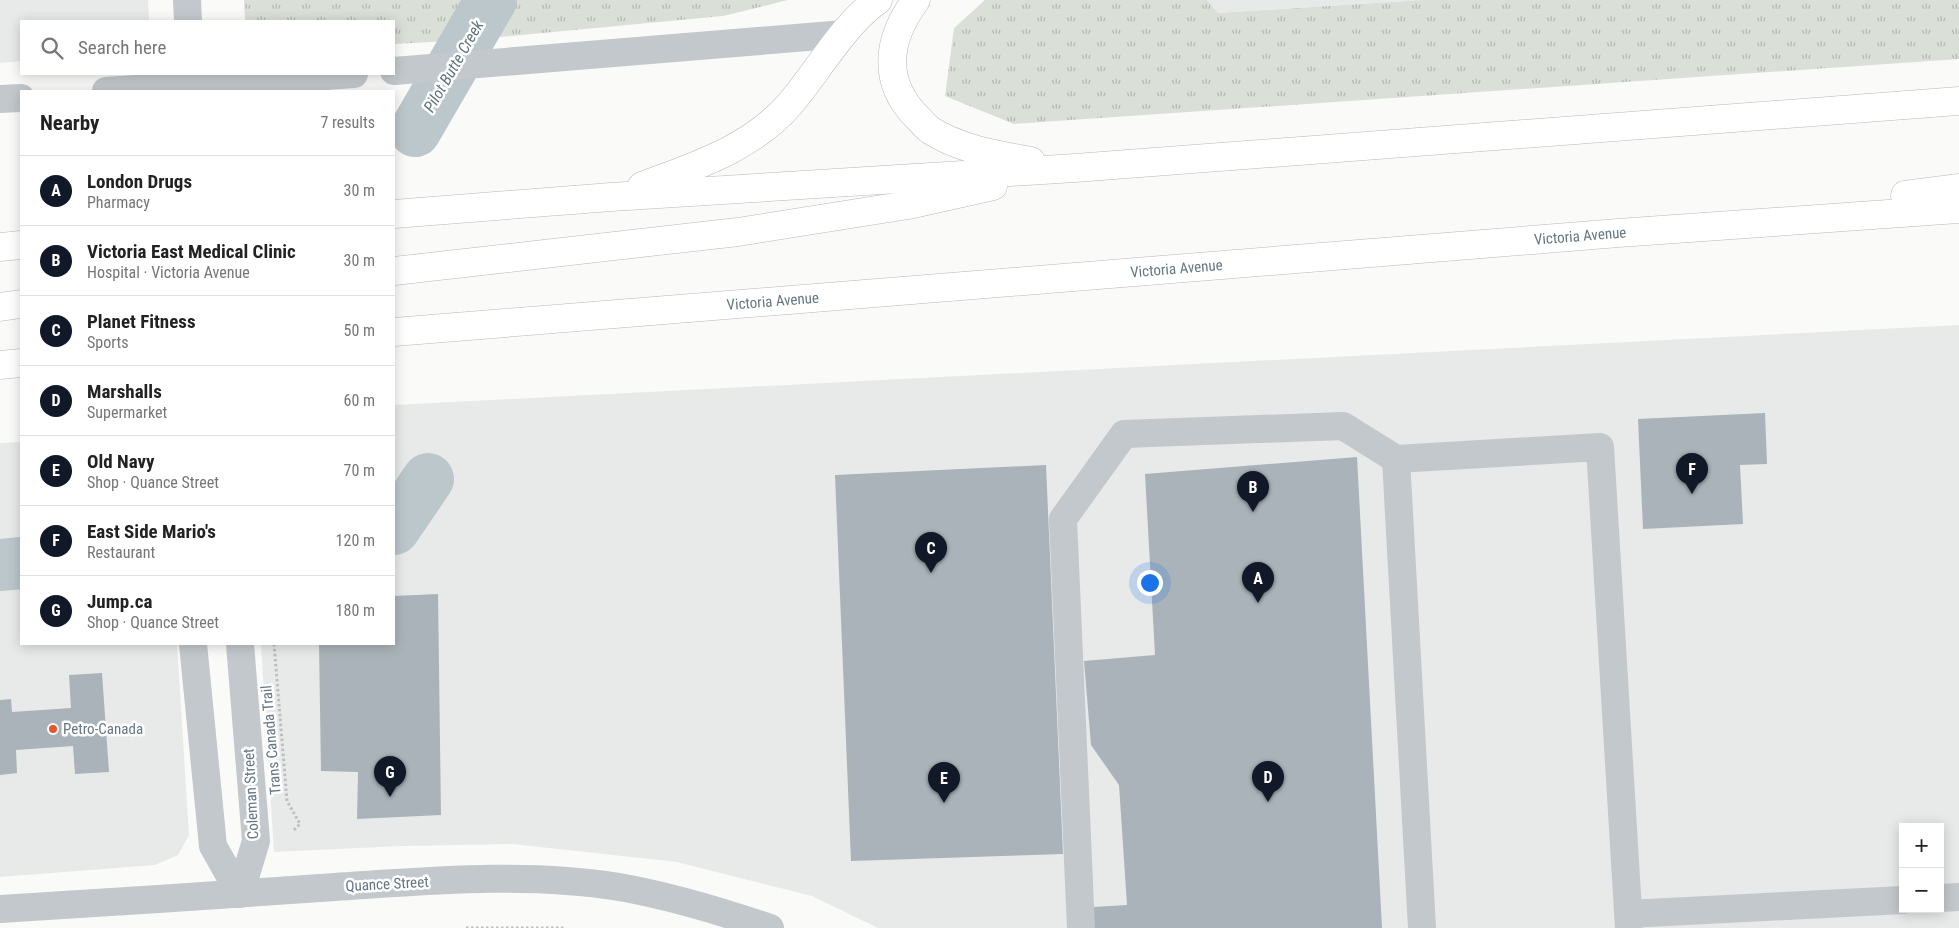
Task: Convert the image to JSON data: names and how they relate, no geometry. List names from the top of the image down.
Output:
{
  "streets": {
    "highway": ["Victoria Avenue"],
    "street": ["Coleman Street", "Quance Street"],
    "path": ["Trans Canada Trail"]
  },
  "crossings": [
    ["Coleman Street", "Quance Street"]
  ],
  "water": ["Pilot Butte Creek"],
  "places": ["Petro-Canada"],
  "page": {
    "search": "Search here",
    "heading": ["Nearby", "7 results"],
    "list": [
      {
        "mark": "A",
        "name": "London Drugs",
        "note": "Pharmacy",
        "value": "30 m"
      },
      {
        "mark": "B",
        "name": "Victoria East Medical Clinic",
        "note": "Hospital · Victoria Avenue",
        "value": "30 m"
      },
      {
        "mark": "C",
        "name": "Planet Fitness",
        "note": "Sports",
        "value": "50 m"
      },
      {
        "mark": "D",
        "name": "Marshalls",
        "note": "Supermarket",
        "value": "60 m"
      },
      {
        "mark": "E",
        "name": "Old Navy",
        "note": "Shop · Quance Street",
        "value": "70 m"
      },
      {
        "mark": "F",
        "name": "East Side Mario's",
        "note": "Restaurant",
        "value": "120 m"
      },
      {
        "mark": "G",
        "name": "Jump.ca",
        "note": "Shop · Quance Street",
        "value": "180 m"
      }
    ],
    "pins": [
      "F",
      "B",
      "C",
      "A",
      "G",
      "D",
      "E"
    ],
    "map_buttons": ["+", "−"]
  }
}
